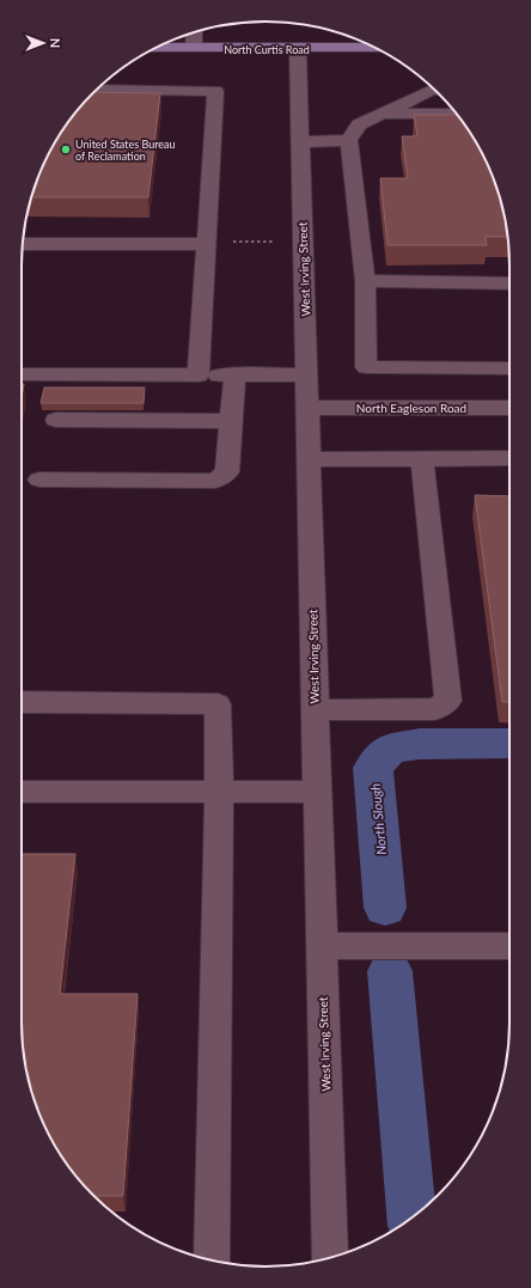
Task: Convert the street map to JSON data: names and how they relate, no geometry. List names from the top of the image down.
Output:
{
  "streets": {
    "main road": ["North Curtis Road"],
    "street": ["West Irving Street", "North Eagleson Road"]
  },
  "crossings": [
    ["North Curtis Road", "West Irving Street"],
    ["West Irving Street", "North Eagleson Road"]
  ],
  "water": ["North Slough"],
  "places": ["United States Bureau of Reclamation"],
  "north": "right"
}
